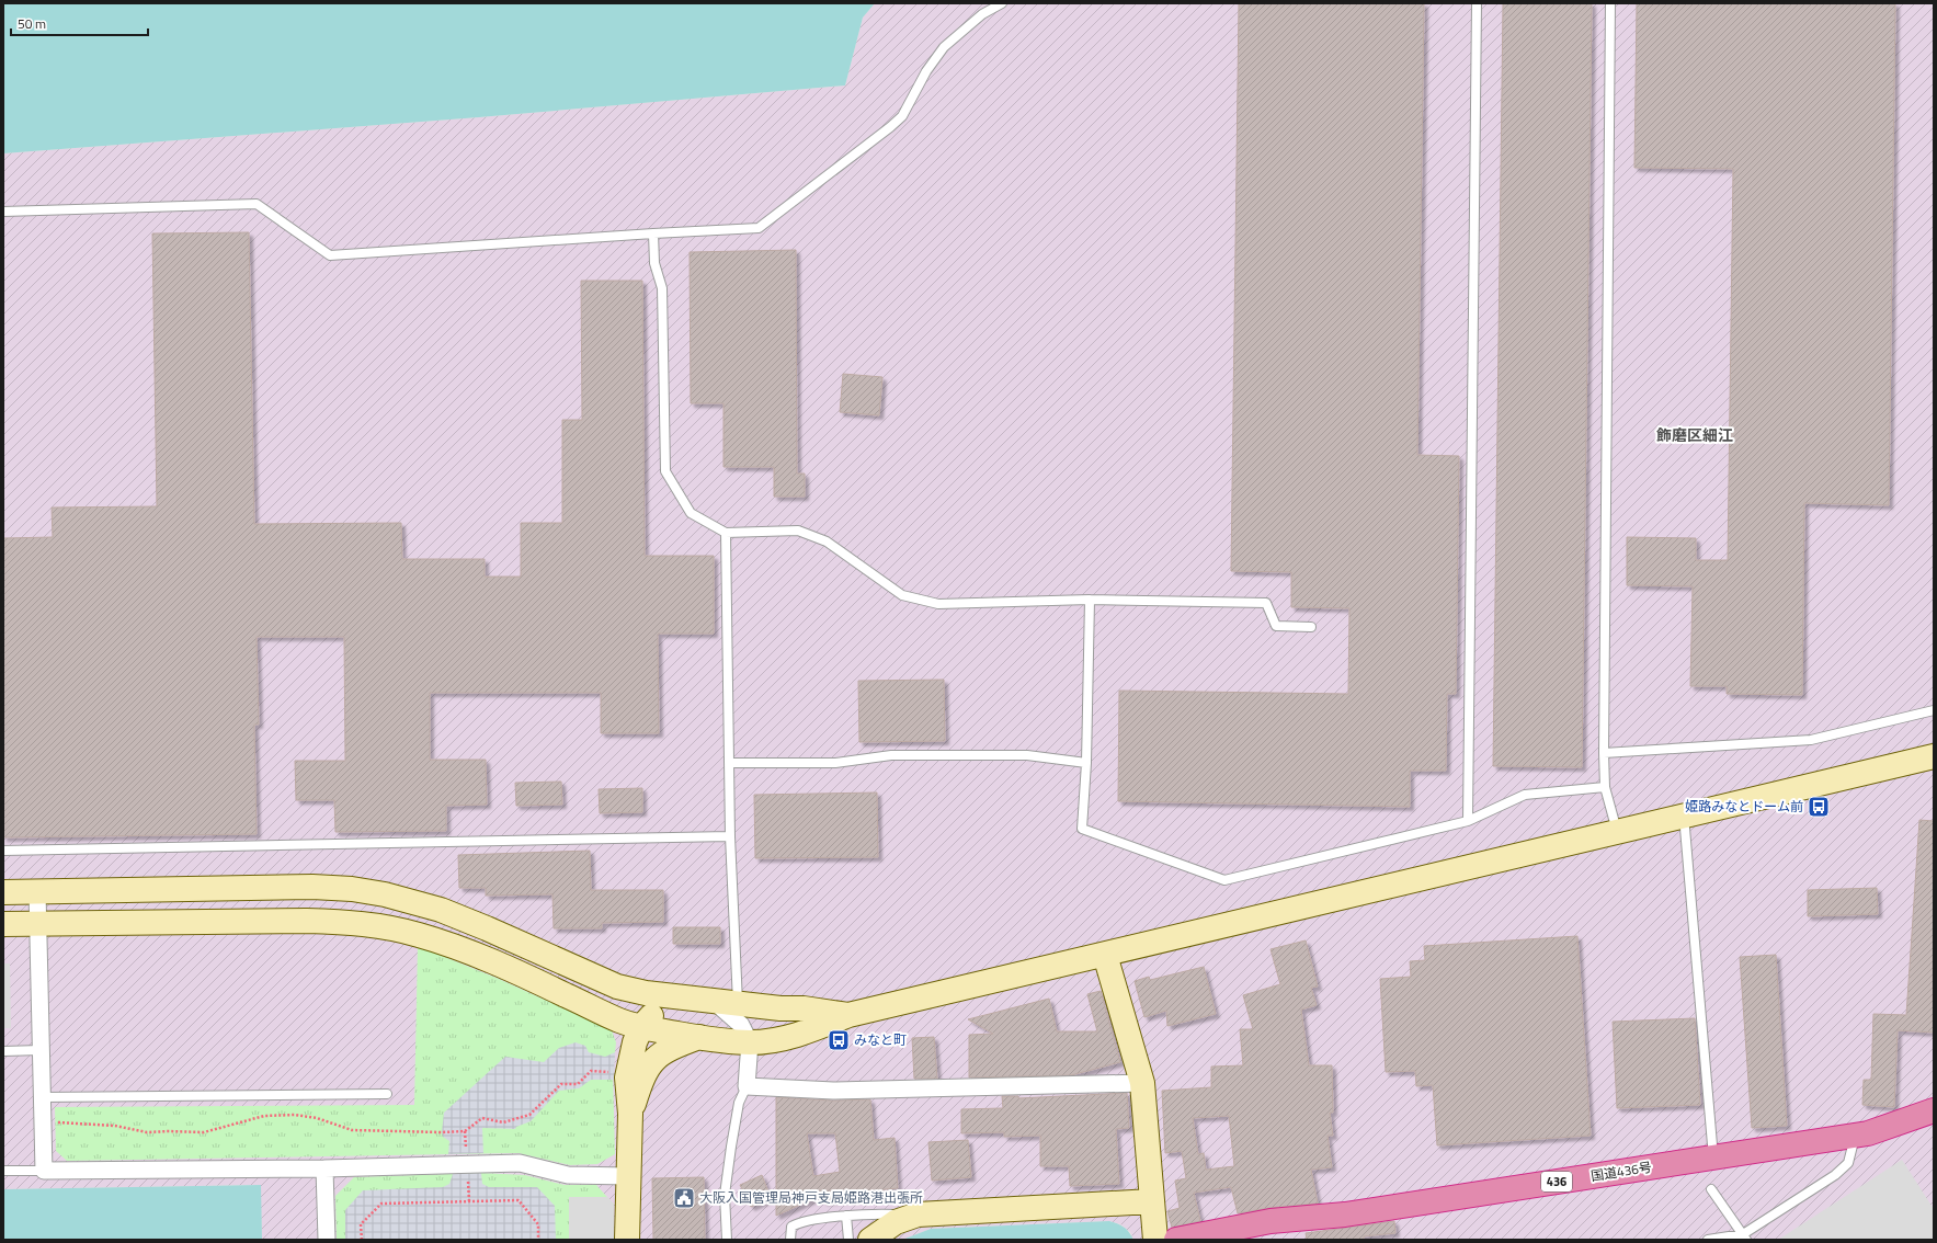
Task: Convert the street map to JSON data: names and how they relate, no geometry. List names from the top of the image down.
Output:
{
  "streets": {
    "highway": ["国道436号", "436"]
  },
  "districts": ["飾磨区細江"],
  "places": {
    "bus stop": ["姫路みなとドーム前", "みなと町"],
    "public building": ["大阪入国管理局神戸支局姫路港出張所"]
  },
  "scale_bar": "50 m"
}
